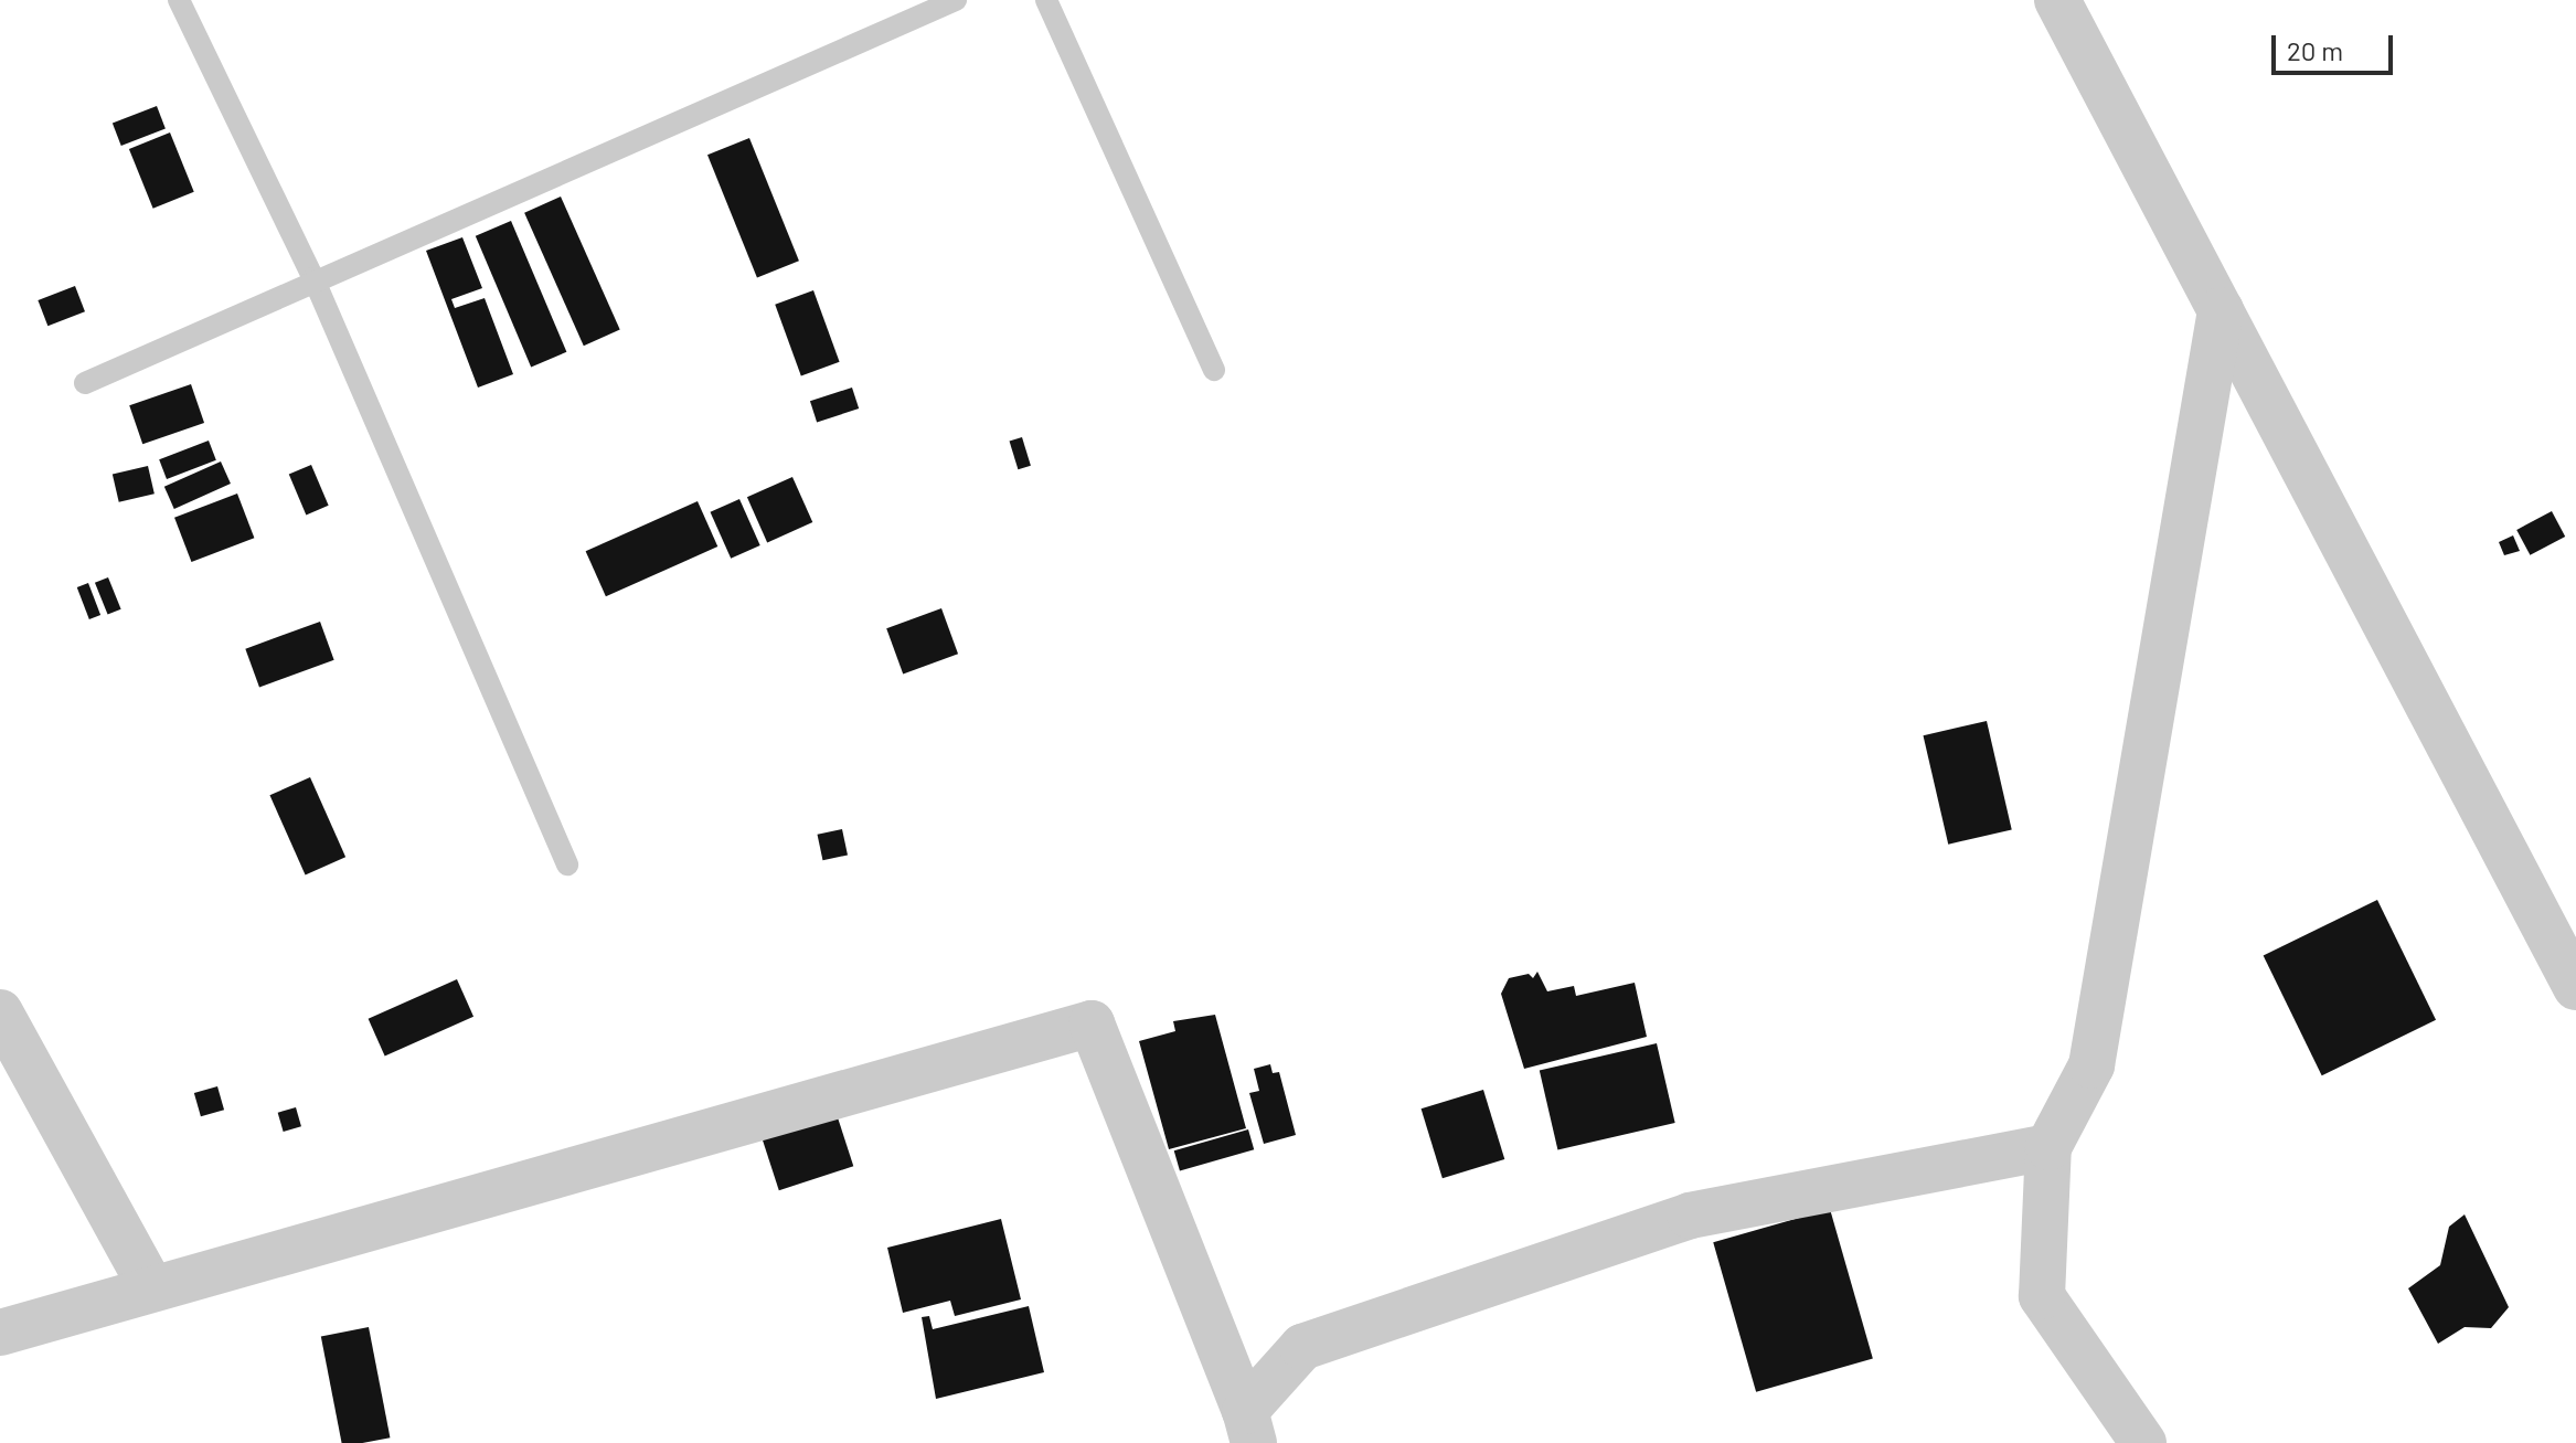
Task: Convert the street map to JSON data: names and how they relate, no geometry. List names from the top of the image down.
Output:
{
  "scale_bar": "20 m"
}
